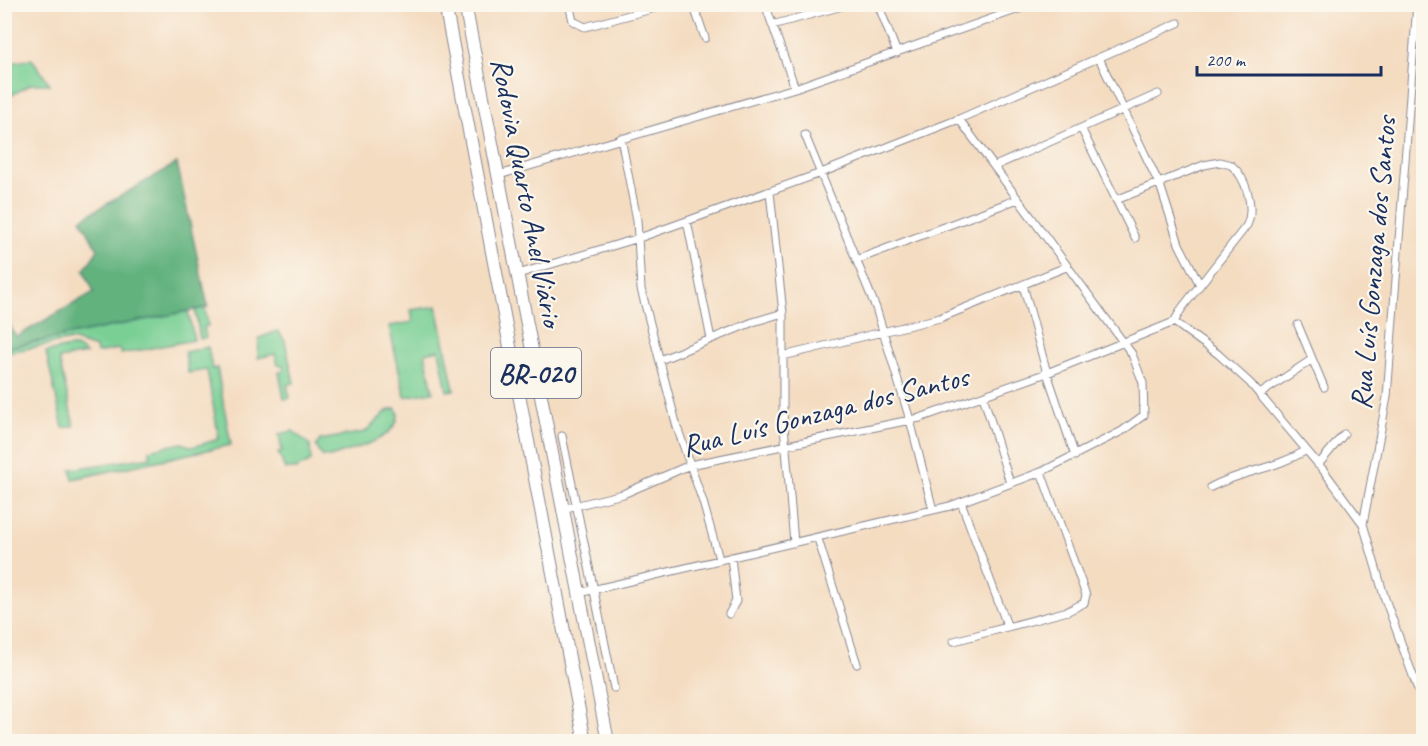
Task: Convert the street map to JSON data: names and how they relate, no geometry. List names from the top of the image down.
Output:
{
  "streets": {
    "highway": ["Rodovia Quarto Anel Viário", "BR-020"],
    "street": ["Rua Luís Gonzaga dos Santos"]
  },
  "crossings": [
    ["Rodovia Quarto Anel Viário", "Rua Luís Gonzaga dos Santos"]
  ],
  "scale_bar": "200 m"
}
